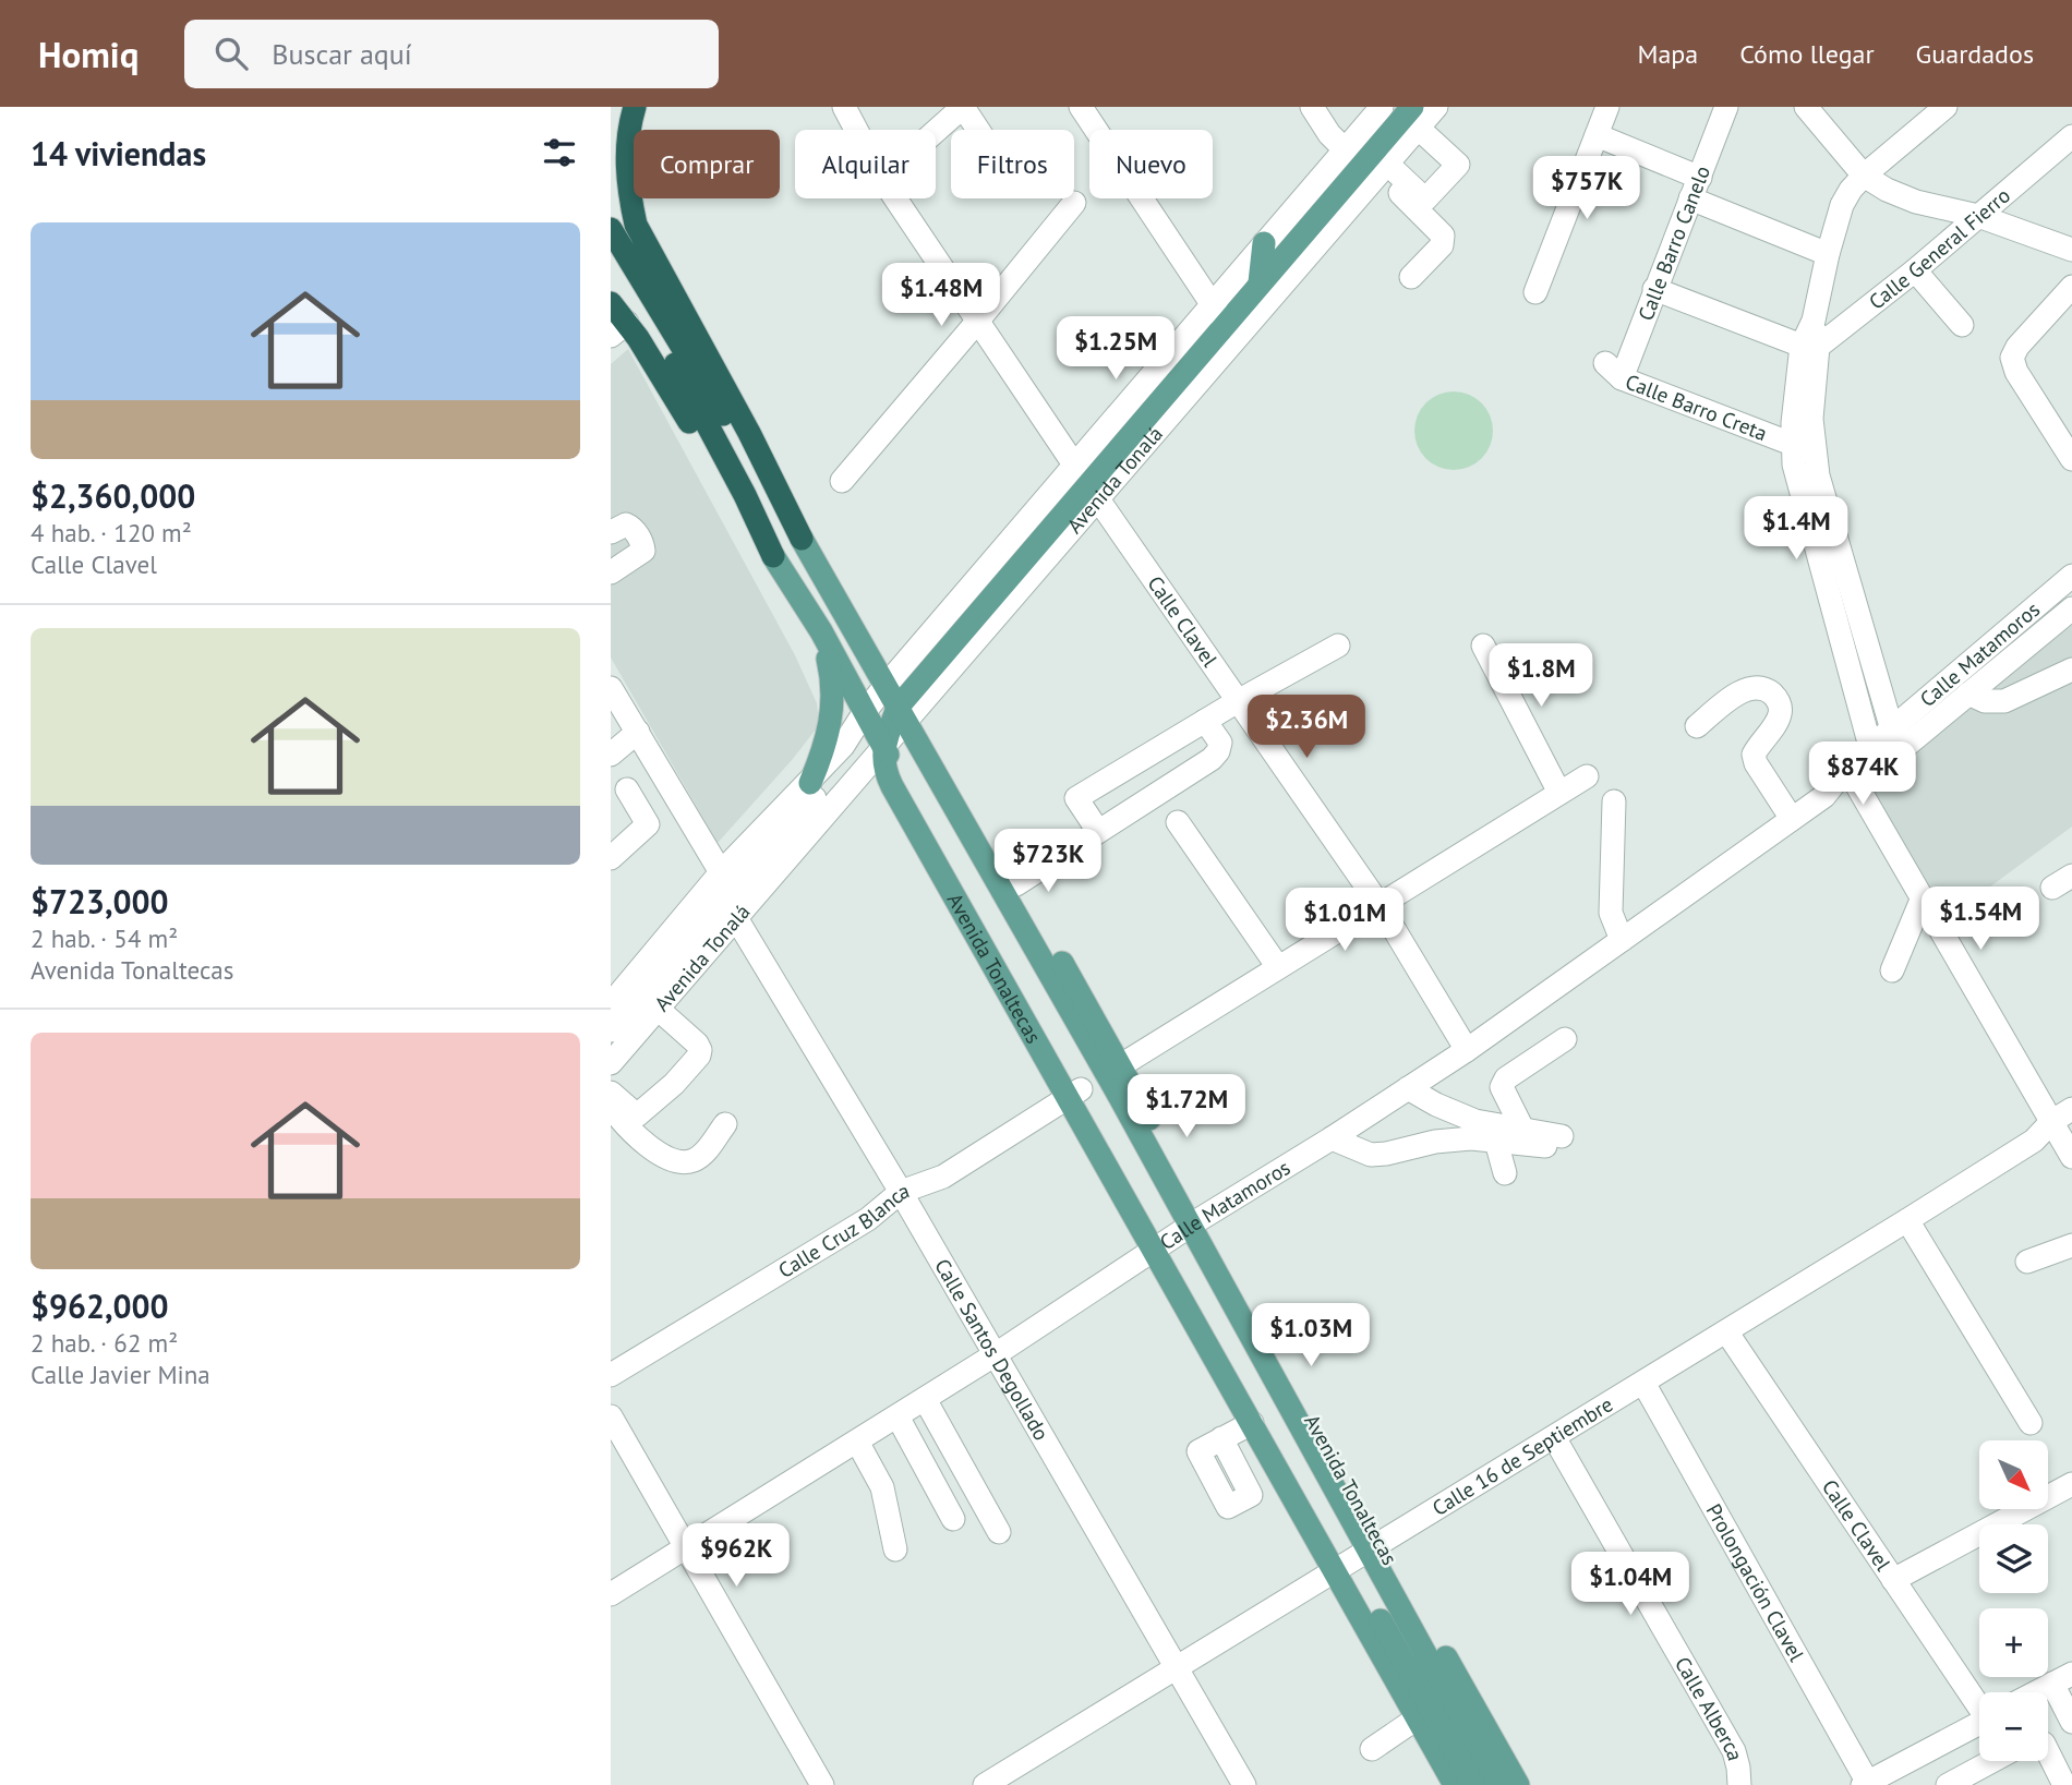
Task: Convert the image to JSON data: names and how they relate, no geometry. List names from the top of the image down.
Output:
{
  "streets": {
    "main road": ["Avenida Tonalá", "Avenida Tonaltecas"],
    "street": [
      "Calle Barro Canelo",
      "Calle General Fierro",
      "Calle Barro Creta",
      "Calle Clavel",
      "Calle Matamoros",
      "Calle Cruz Blanca",
      "Calle Santos Degollado",
      "Calle 16 de Septiembre",
      "Prolongación Clavel",
      "Calle Alberca"
    ]
  },
  "crossings": [
    ["Calle Barro Canelo", "Calle Barro Creta"],
    ["Avenida Tonalá", "Calle Clavel"],
    ["Avenida Tonalá", "Avenida Tonaltecas"],
    ["Avenida Tonalá", "Calle Santos Degollado"],
    ["Calle Clavel", "Calle Matamoros"],
    ["Calle Clavel", "Calle 16 de Septiembre"],
    ["Calle Matamoros", "Avenida Tonaltecas"],
    ["Calle Matamoros", "Calle Santos Degollado"],
    ["Avenida Tonaltecas", "Calle Cruz Blanca"],
    ["Avenida Tonaltecas", "Calle 16 de Septiembre"],
    ["Calle Cruz Blanca", "Calle Santos Degollado"],
    ["Calle Santos Degollado", "Calle 16 de Septiembre"],
    ["Calle 16 de Septiembre", "Prolongación Clavel"],
    ["Calle 16 de Septiembre", "Calle Alberca"]
  ],
  "north": "bottom right",
  "page": {
    "header": "Homiq",
    "search": "Buscar aquí",
    "nav": ["Mapa", "Cómo llegar", "Guardados"],
    "heading": "14 viviendas",
    "chip": [
      "Comprar",
      "Alquilar",
      "Filtros",
      "Nuevo"
    ],
    "price": [
      "$757K",
      "$1.48M",
      "$1.25M",
      "$1.4M",
      "$1.8M",
      "$2.36M",
      "$874K",
      "$723K",
      "$1.54M",
      "$1.01M",
      "$1.72M",
      "$1.03M",
      "$962K",
      "$1.04M"
    ],
    "list": [
      {
        "name": "$2,360,000",
        "note": "4 hab. · 120 m² · Calle Clavel"
      },
      {
        "name": "$723,000",
        "note": "2 hab. · 54 m² · Avenida Tonaltecas"
      },
      {
        "name": "$962,000",
        "note": "2 hab. · 62 m² · Calle Javier Mina"
      }
    ],
    "map_buttons": ["+", "−"]
  }
}
